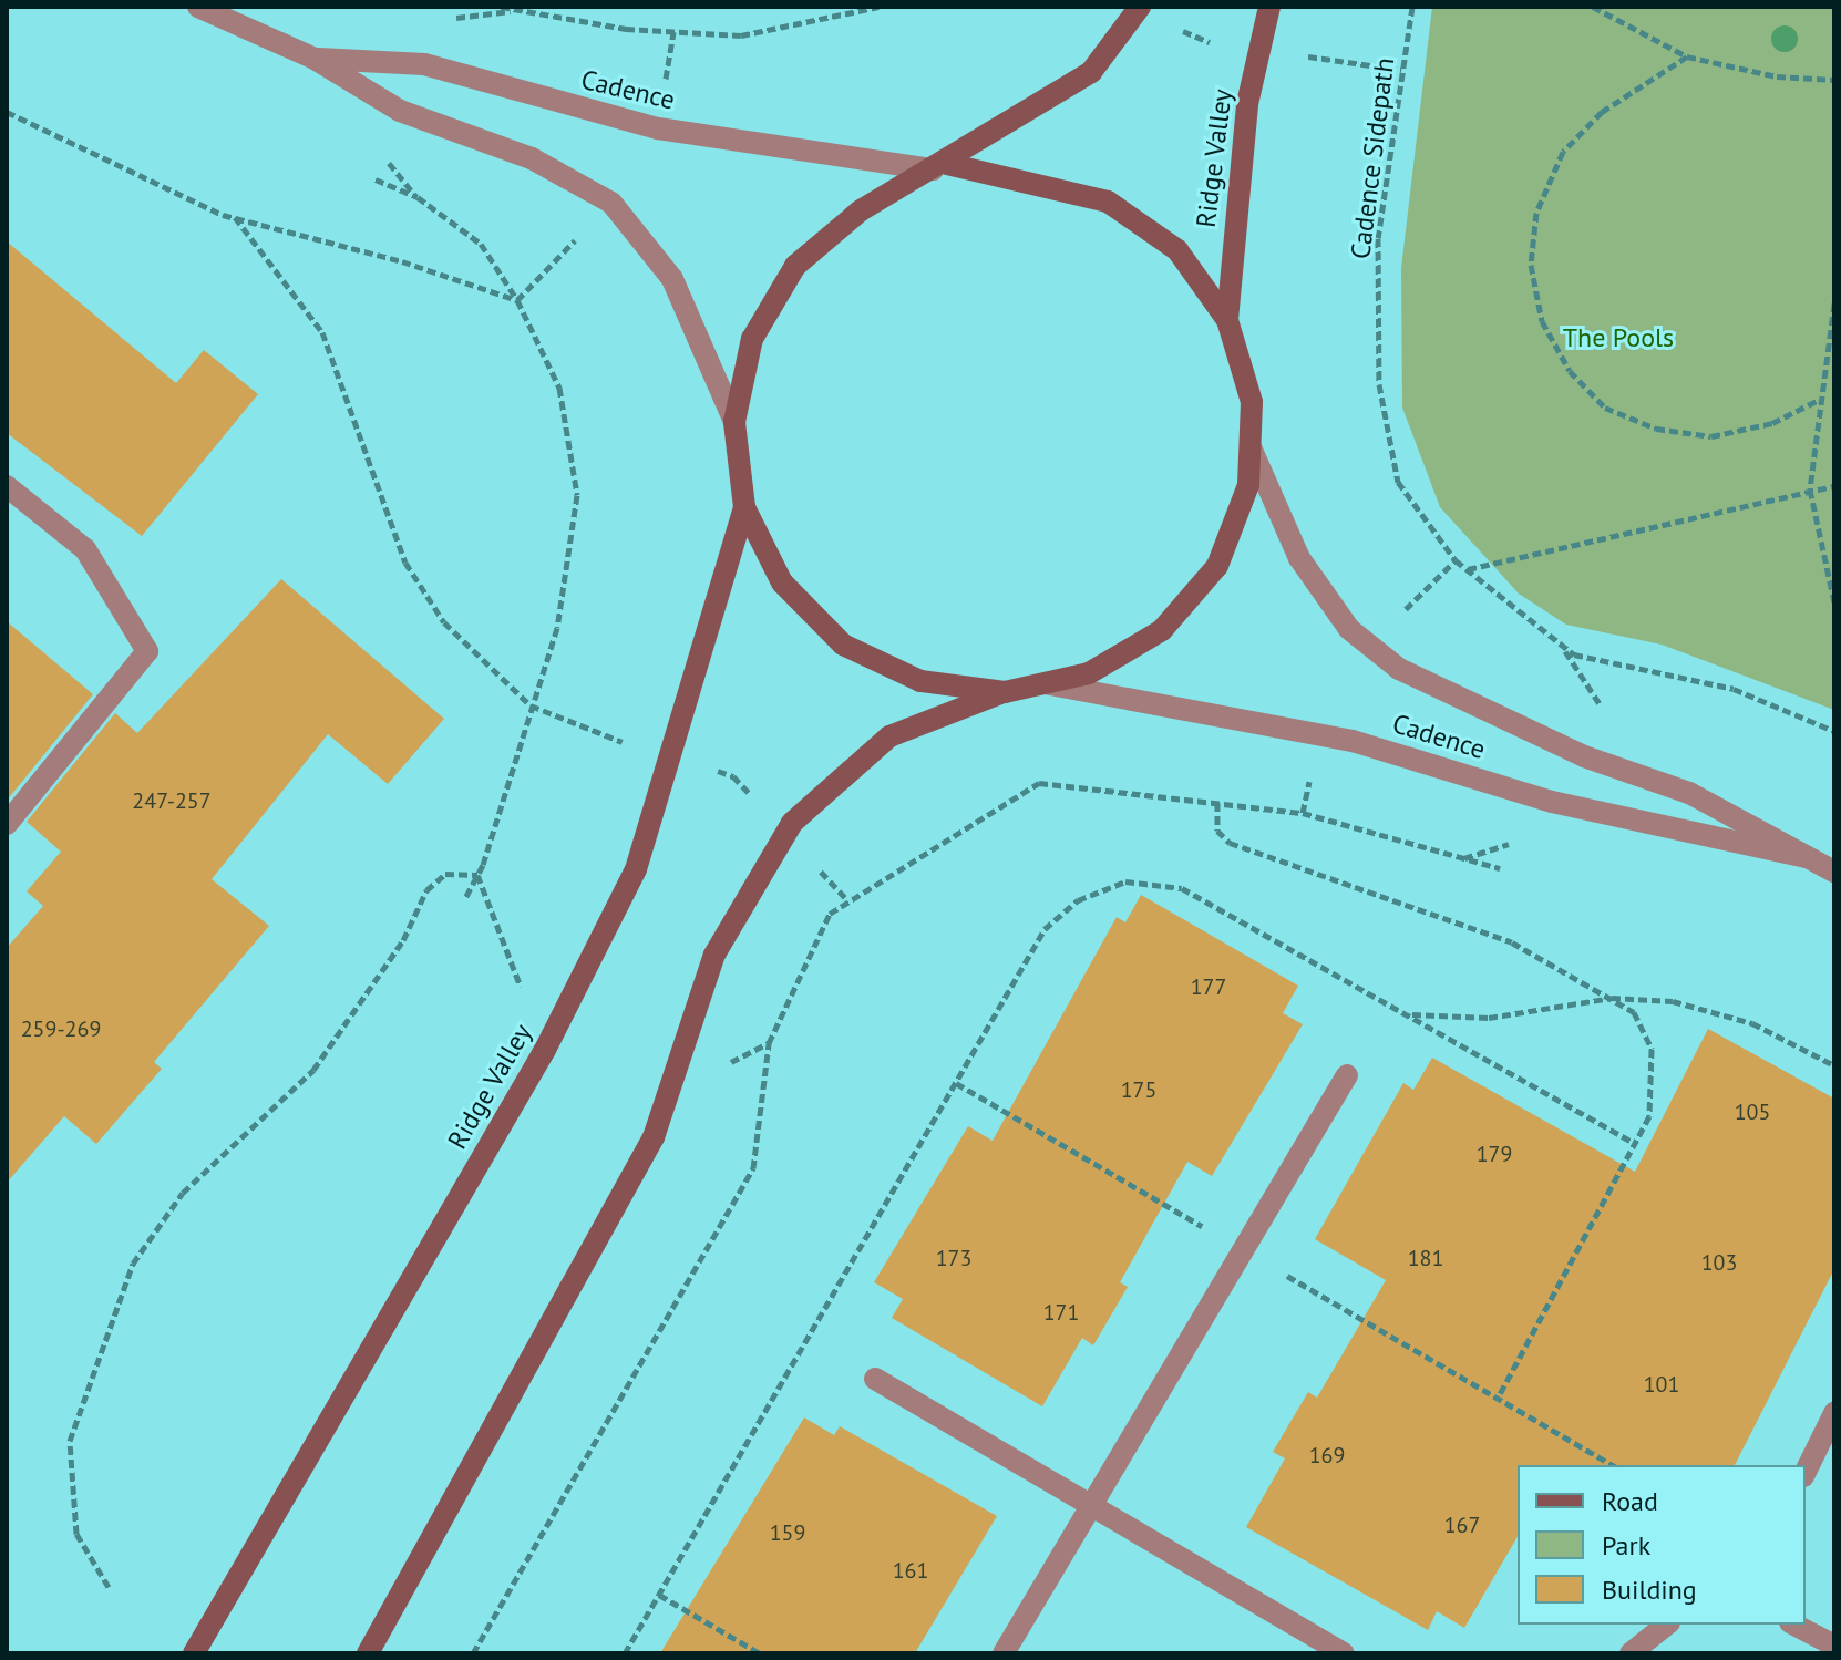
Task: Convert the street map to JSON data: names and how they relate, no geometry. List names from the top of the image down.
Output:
{
  "streets": {
    "main road": ["Ridge Valley"],
    "street": ["Cadence"],
    "path": ["Cadence Sidepath"]
  },
  "parks": ["The Pools"],
  "house_numbers": [
    "247-257",
    "177",
    "259-269",
    "175",
    "105",
    "179",
    "173",
    "181",
    "103",
    "171",
    "101",
    "169",
    "167",
    "159",
    "161"
  ],
  "legend": ["Road", "Park", "Building"]
}
